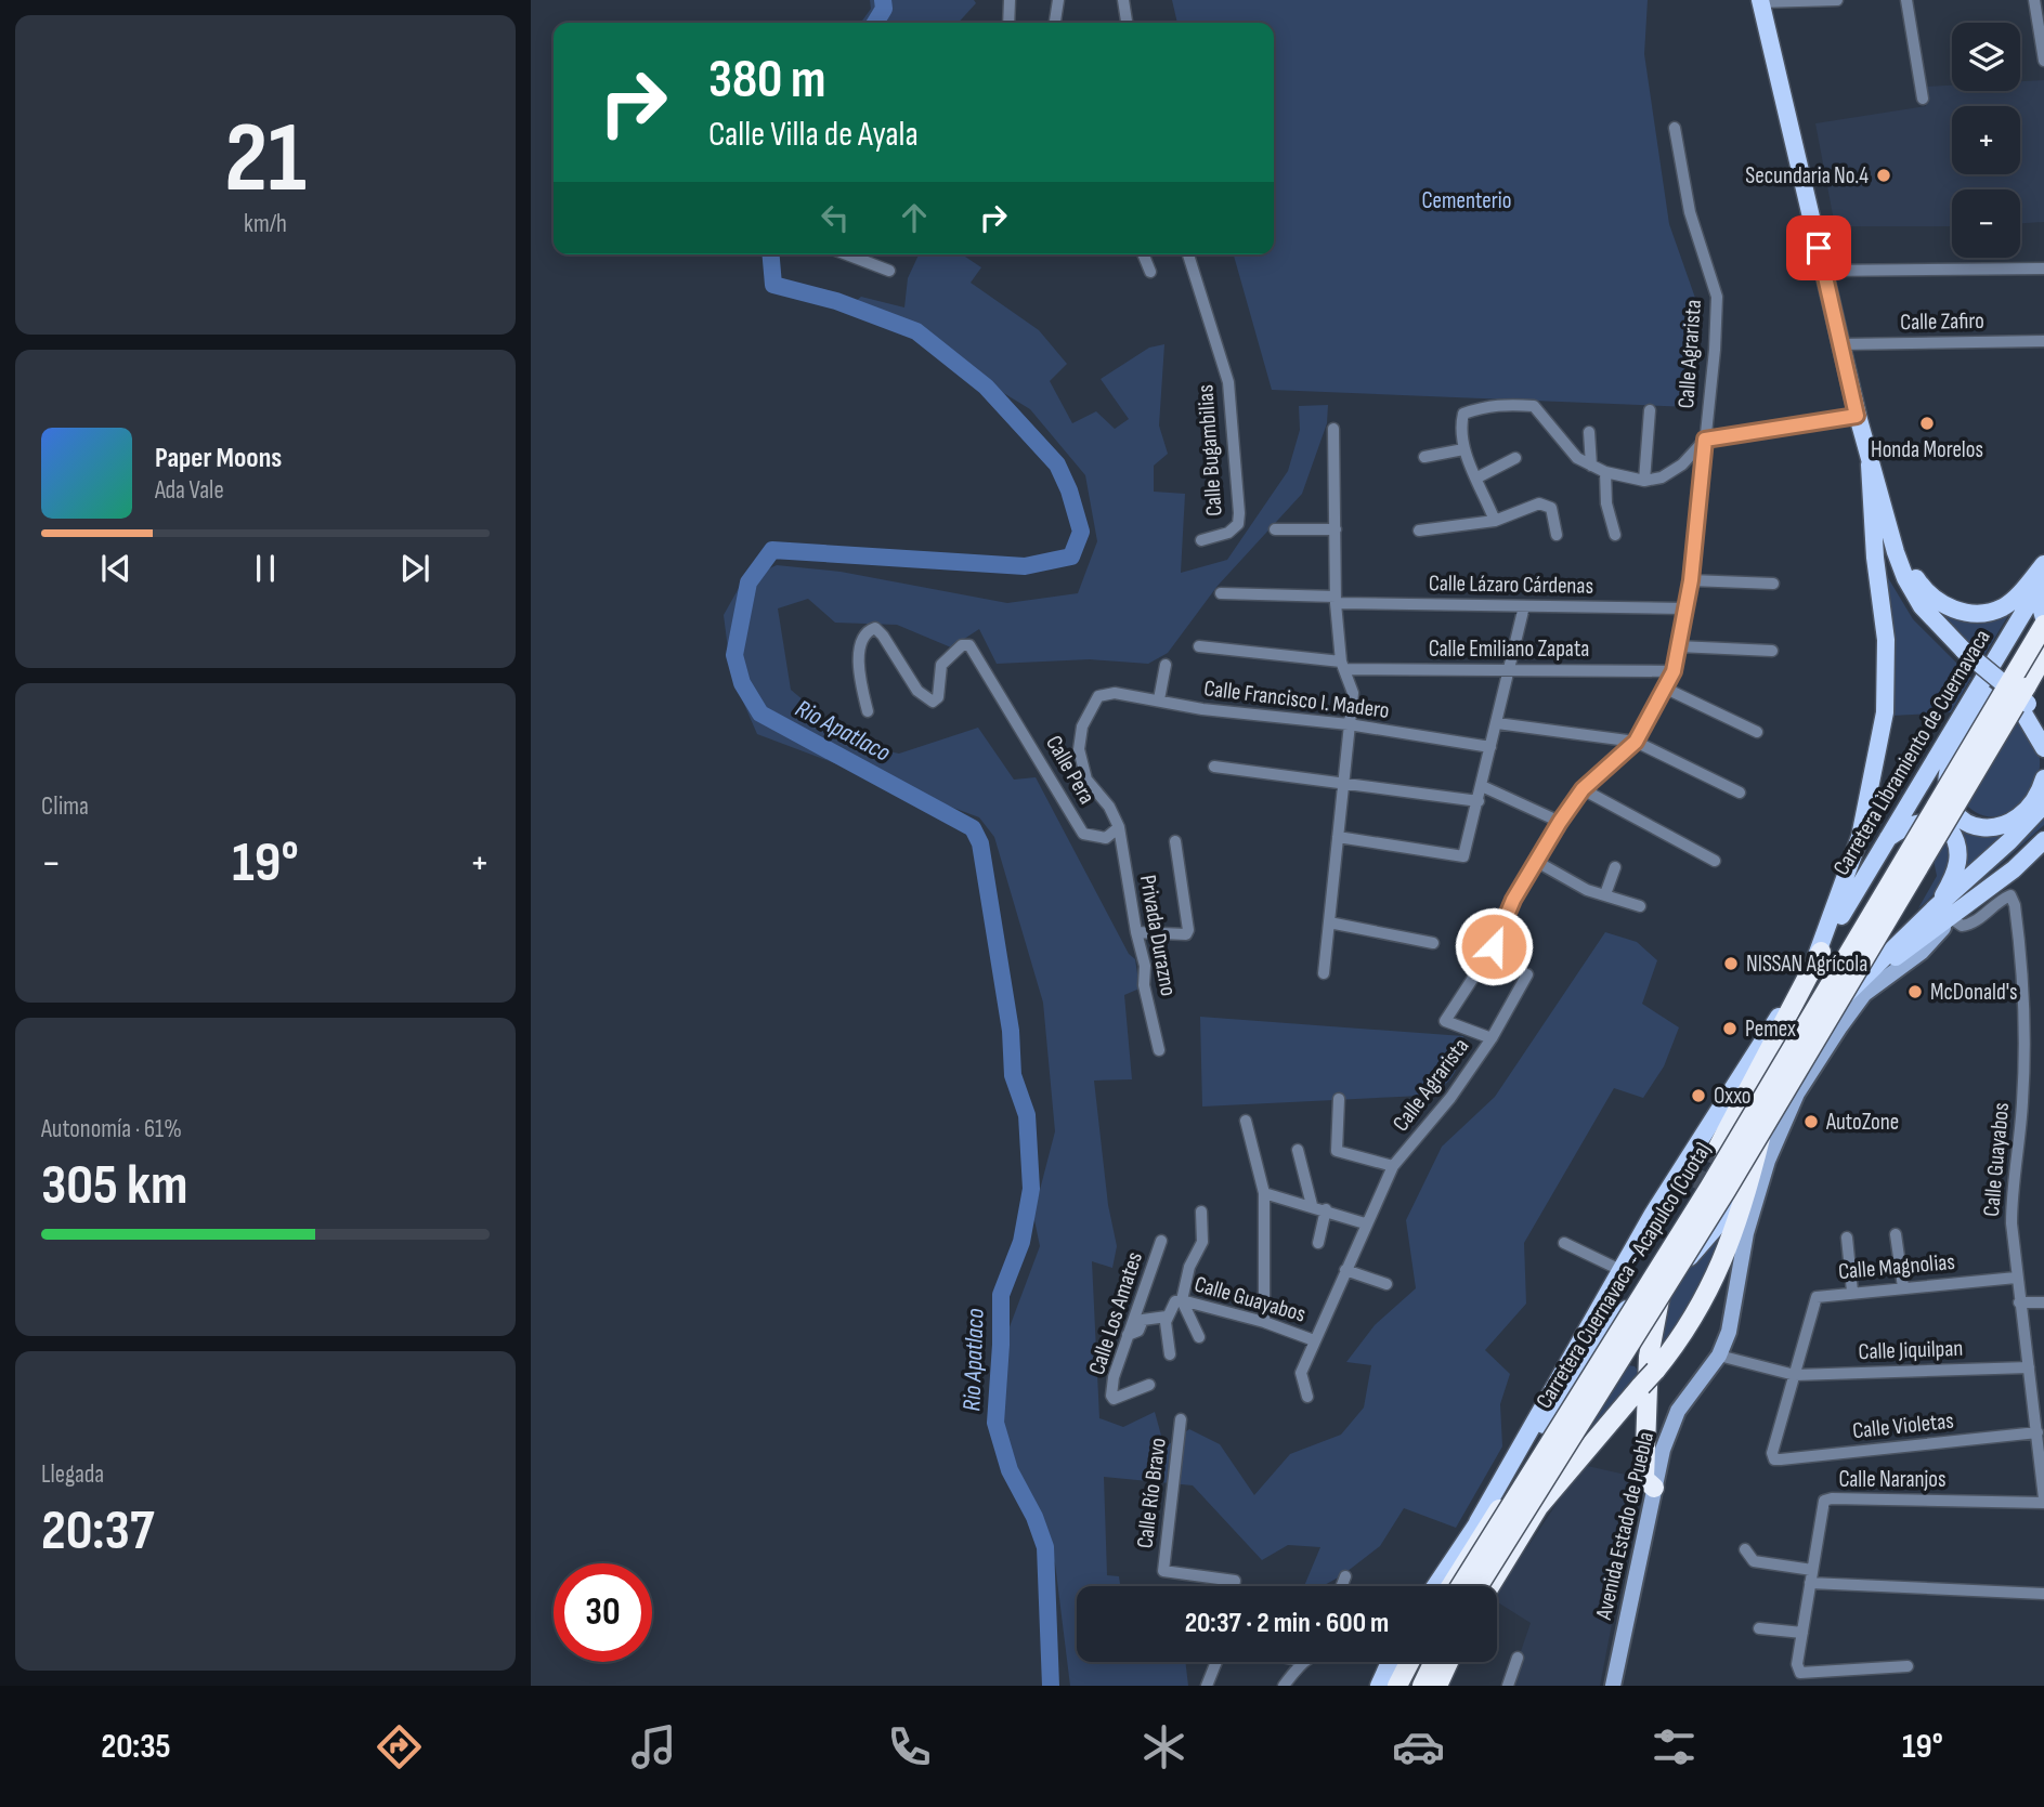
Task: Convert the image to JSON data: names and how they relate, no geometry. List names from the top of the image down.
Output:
{
  "streets": {
    "highway": ["Carretera Cuernavaca - Acapulco (Cuota)"],
    "main road": ["Carretera Libramiento de Cuernavaca"],
    "street": [
      "Calle Zafiro",
      "Calle Agrarista",
      "Calle Bugambilias",
      "Calle Lázaro Cárdenas",
      "Calle Emiliano Zapata",
      "Calle Francisco I. Madero",
      "Calle Pera",
      "Privada Durazno",
      "Calle Guayabos",
      "Calle Magnolias",
      "Calle Los Amates",
      "Calle Jiquilpan",
      "Calle Violetas",
      "Calle Naranjos",
      "Calle Río Bravo",
      "Avenida Estado de Puebla"
    ]
  },
  "crossings": [
    ["Calle Agrarista", "Calle Lázaro Cárdenas"],
    ["Calle Agrarista", "Calle Emiliano Zapata"],
    ["Calle Agrarista", "Calle Guayabos"],
    ["Calle Francisco I. Madero", "Calle Pera"],
    ["Calle Pera", "Privada Durazno"],
    ["Calle Guayabos", "Calle Magnolias"],
    ["Calle Guayabos", "Calle Los Amates"],
    ["Calle Guayabos", "Calle Jiquilpan"],
    ["Calle Guayabos", "Calle Violetas"],
    ["Calle Guayabos", "Calle Naranjos"],
    ["Calle Guayabos", "Avenida Estado de Puebla"],
    ["Calle Magnolias", "Calle Jiquilpan"],
    ["Calle Magnolias", "Calle Violetas"],
    ["Calle Jiquilpan", "Calle Violetas"],
    ["Calle Jiquilpan", "Avenida Estado de Puebla"]
  ],
  "water": ["Rio Apatlaco"],
  "parks": ["Cementerio"],
  "places": [
    "Secundaria No.4",
    "Honda Morelos",
    "NISSAN Agrícola",
    "McDonald's",
    "Pemex",
    "Oxxo",
    "AutoZone"
  ],
  "page": {
    "tile": [
      ["21", "km/h"],
      "Clima",
      ["Autonomía · 61%", "305 km"],
      ["Llegada", "20:37"]
    ],
    "map_buttons": ["+", "−"],
    "turn": ["380 m", "Calle Villa de Ayala"],
    "song": ["Paper Moons", "Ada Vale"],
    "heat": ["−", "19°", "+"],
    "limit": "30",
    "trip": "20:37 · 2 min · 600 m",
    "tabs": ["20:35", "19°"]
  }
}
